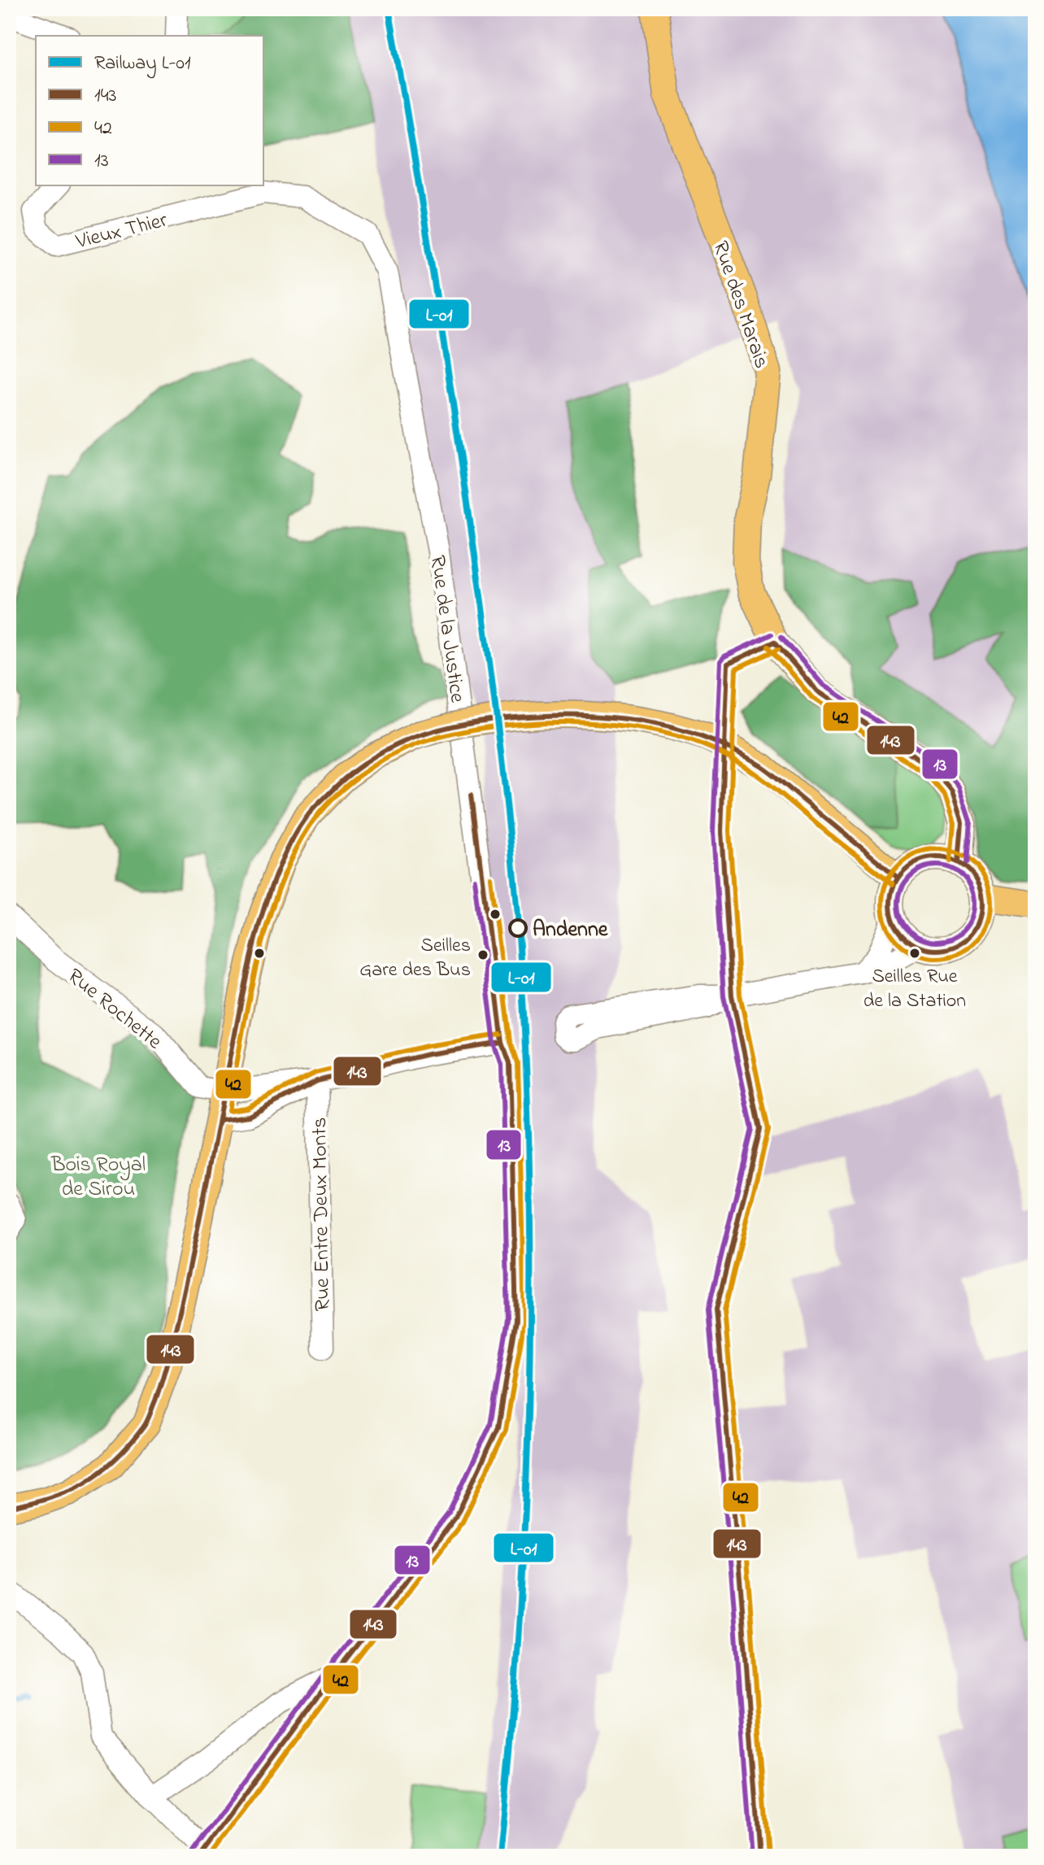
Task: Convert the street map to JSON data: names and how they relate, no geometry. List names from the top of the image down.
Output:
{
  "streets": {
    "main road": ["Rue des Marais"],
    "street": [
      "Vieux Thier",
      "Rue de la Justice",
      "Rue Rochette",
      "Rue Entre Deux Monts"
    ]
  },
  "crossings": [
    ["Vieux Thier", "Rue de la Justice"]
  ],
  "parks": ["Bois Royal de Sirou"],
  "places": ["Andenne", "Seilles Rue de la Station", "Seilles Gare des Bus"],
  "lines": [
    "rail line L-01",
    "transit line 13",
    "transit line 143",
    "transit line 42"
  ],
  "legend": [
    "Railway L-01",
    "143",
    "42",
    "13"
  ]
}
